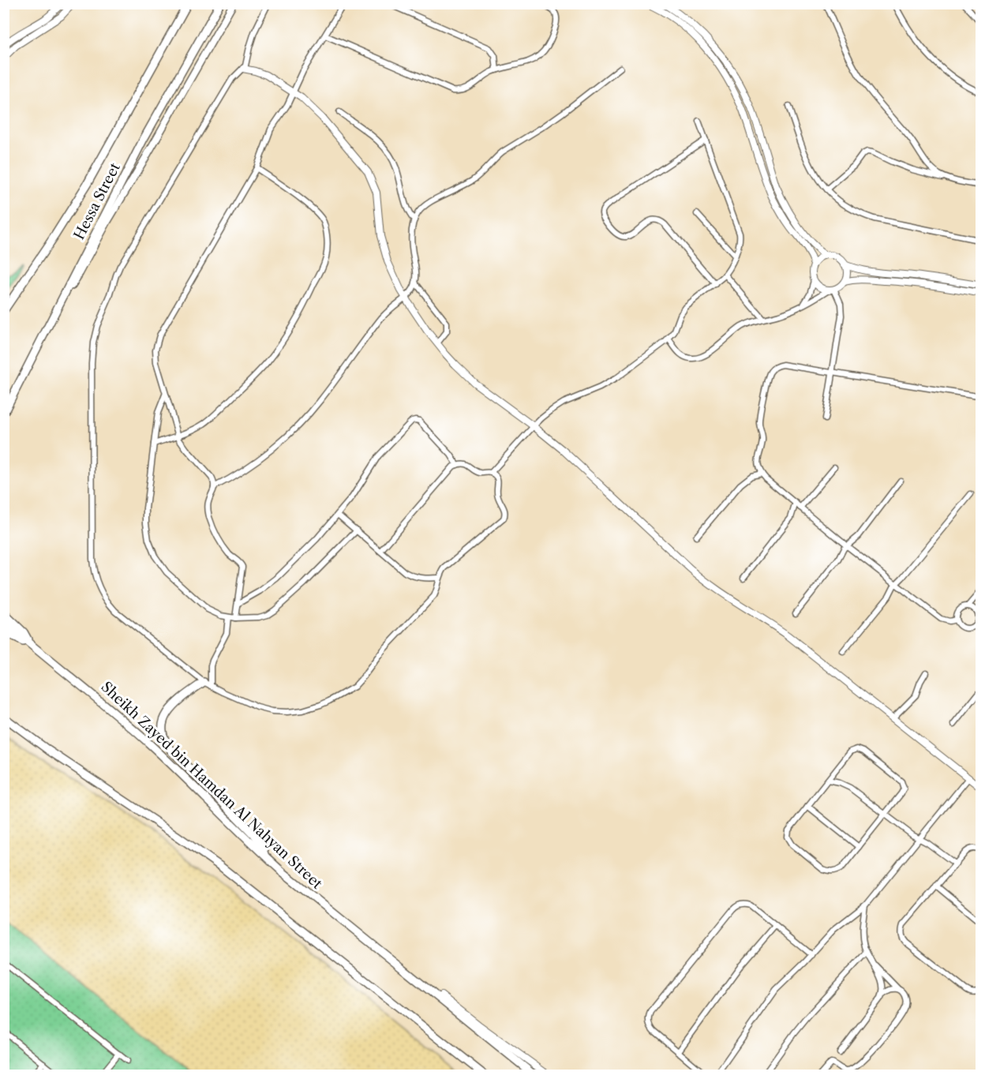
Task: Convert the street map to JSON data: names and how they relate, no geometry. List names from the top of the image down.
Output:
{
  "streets": {
    "main road": ["Hessa Street", "Sheikh Zayed bin Hamdan Al Nahyan Street"]
  }
}
